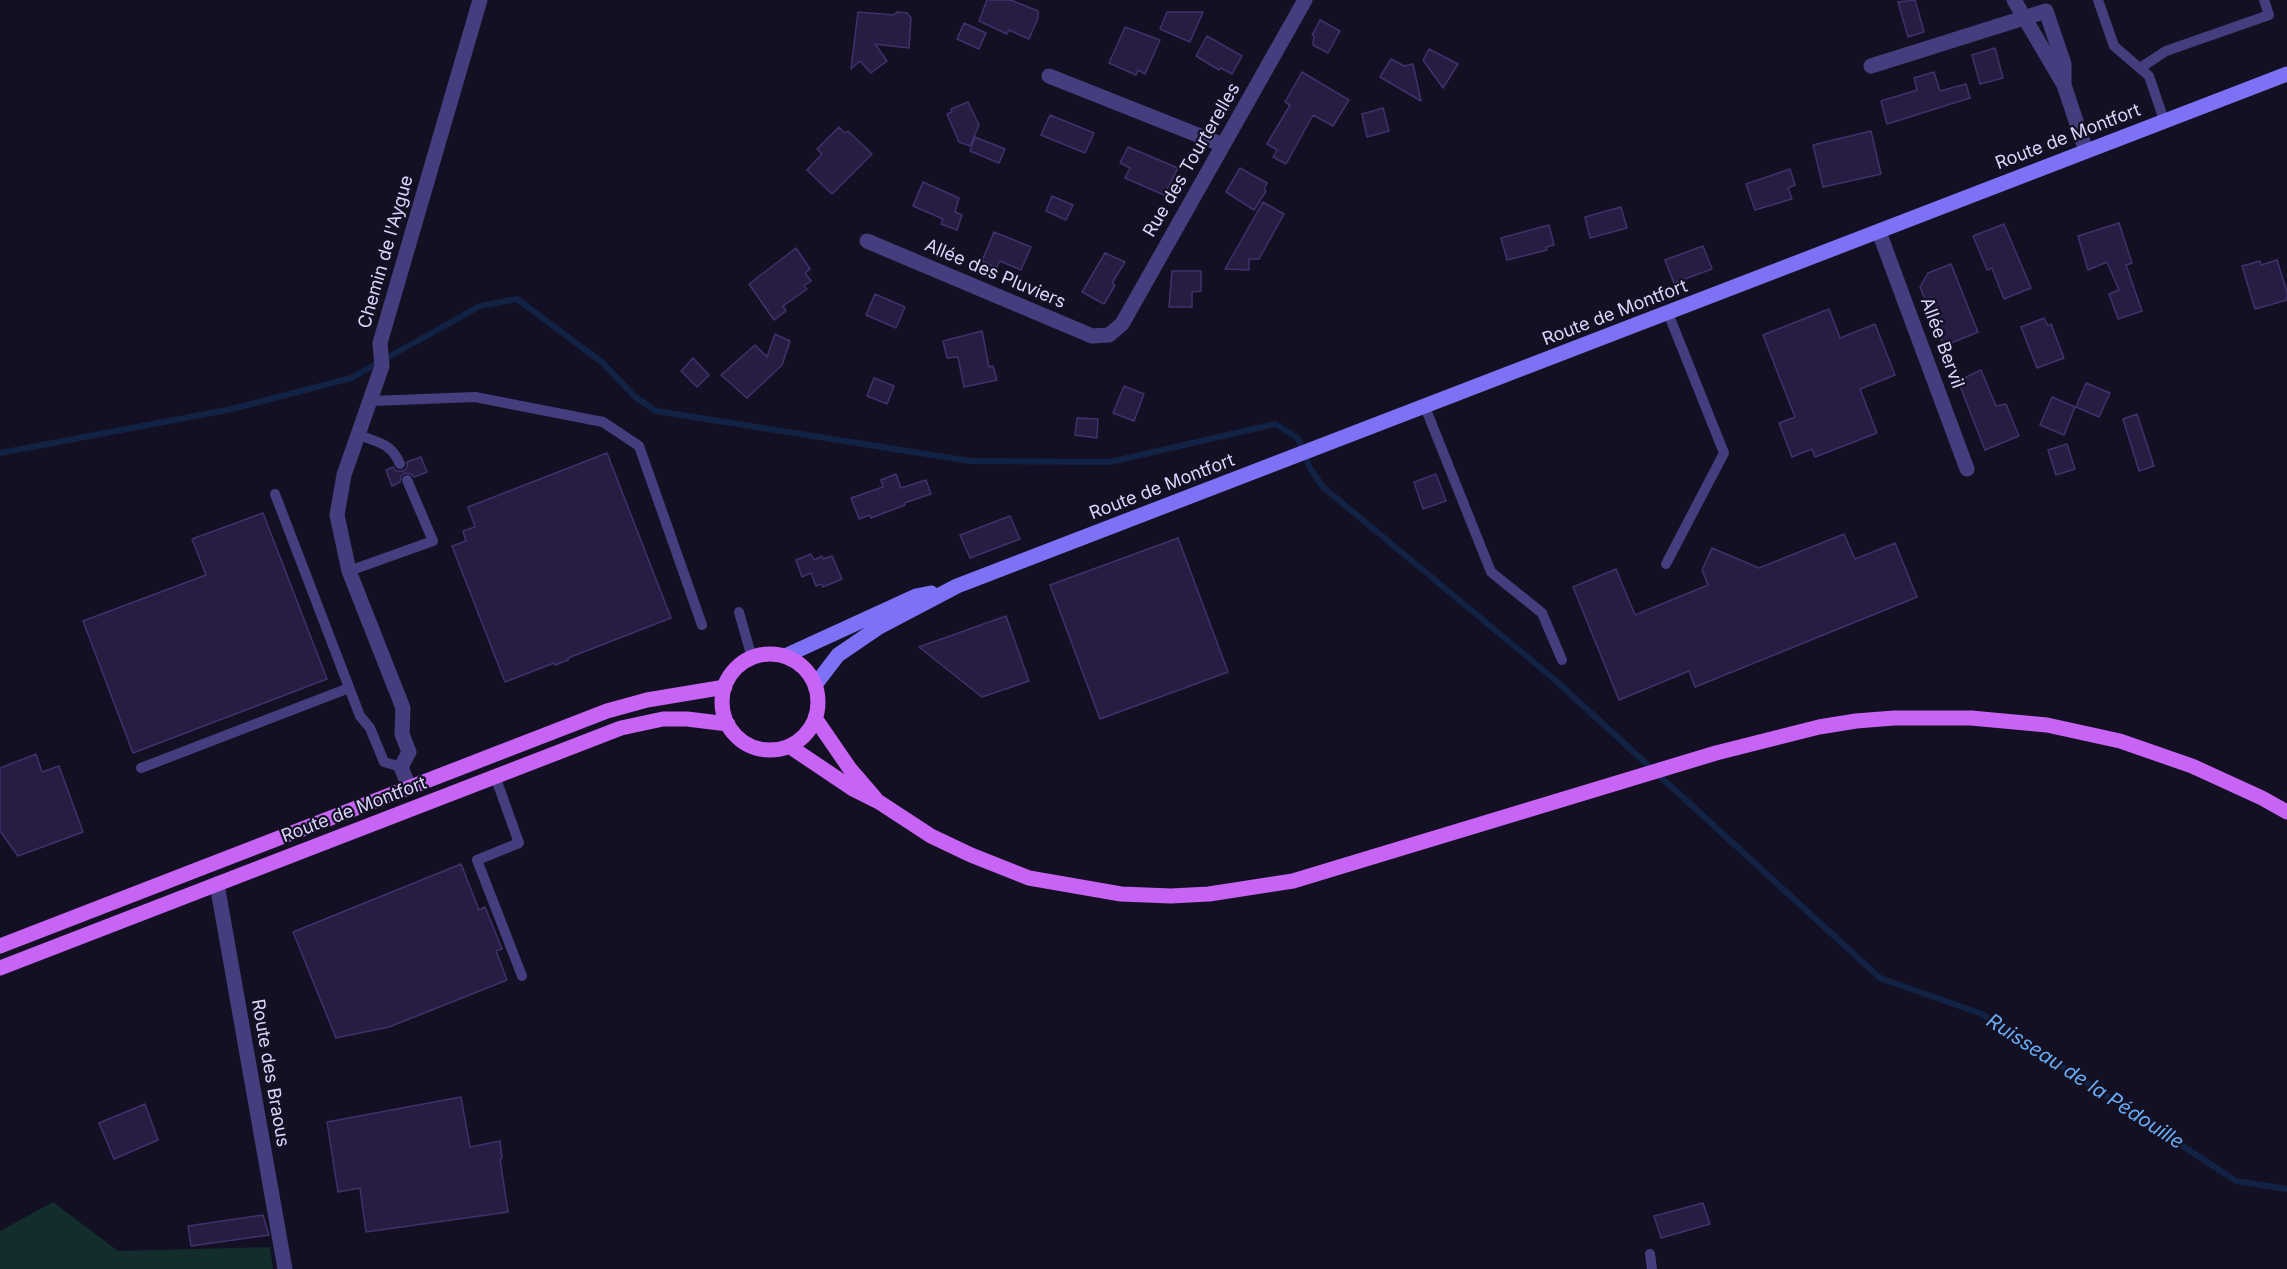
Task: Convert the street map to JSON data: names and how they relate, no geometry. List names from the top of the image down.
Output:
{
  "streets": {
    "main road": ["Route de Montfort"],
    "street": [
      "Rue des Tourterelles",
      "Chemin de l'Aygue",
      "Allée des Pluviers",
      "Allée Bervil",
      "Route des Braous"
    ]
  },
  "crossings": [
    ["Route de Montfort", "Chemin de l'Aygue"],
    ["Route de Montfort", "Allée Bervil"],
    ["Route de Montfort", "Route des Braous"],
    ["Rue des Tourterelles", "Allée des Pluviers"]
  ],
  "water": ["Ruisseau de la Pédouille"]
}
